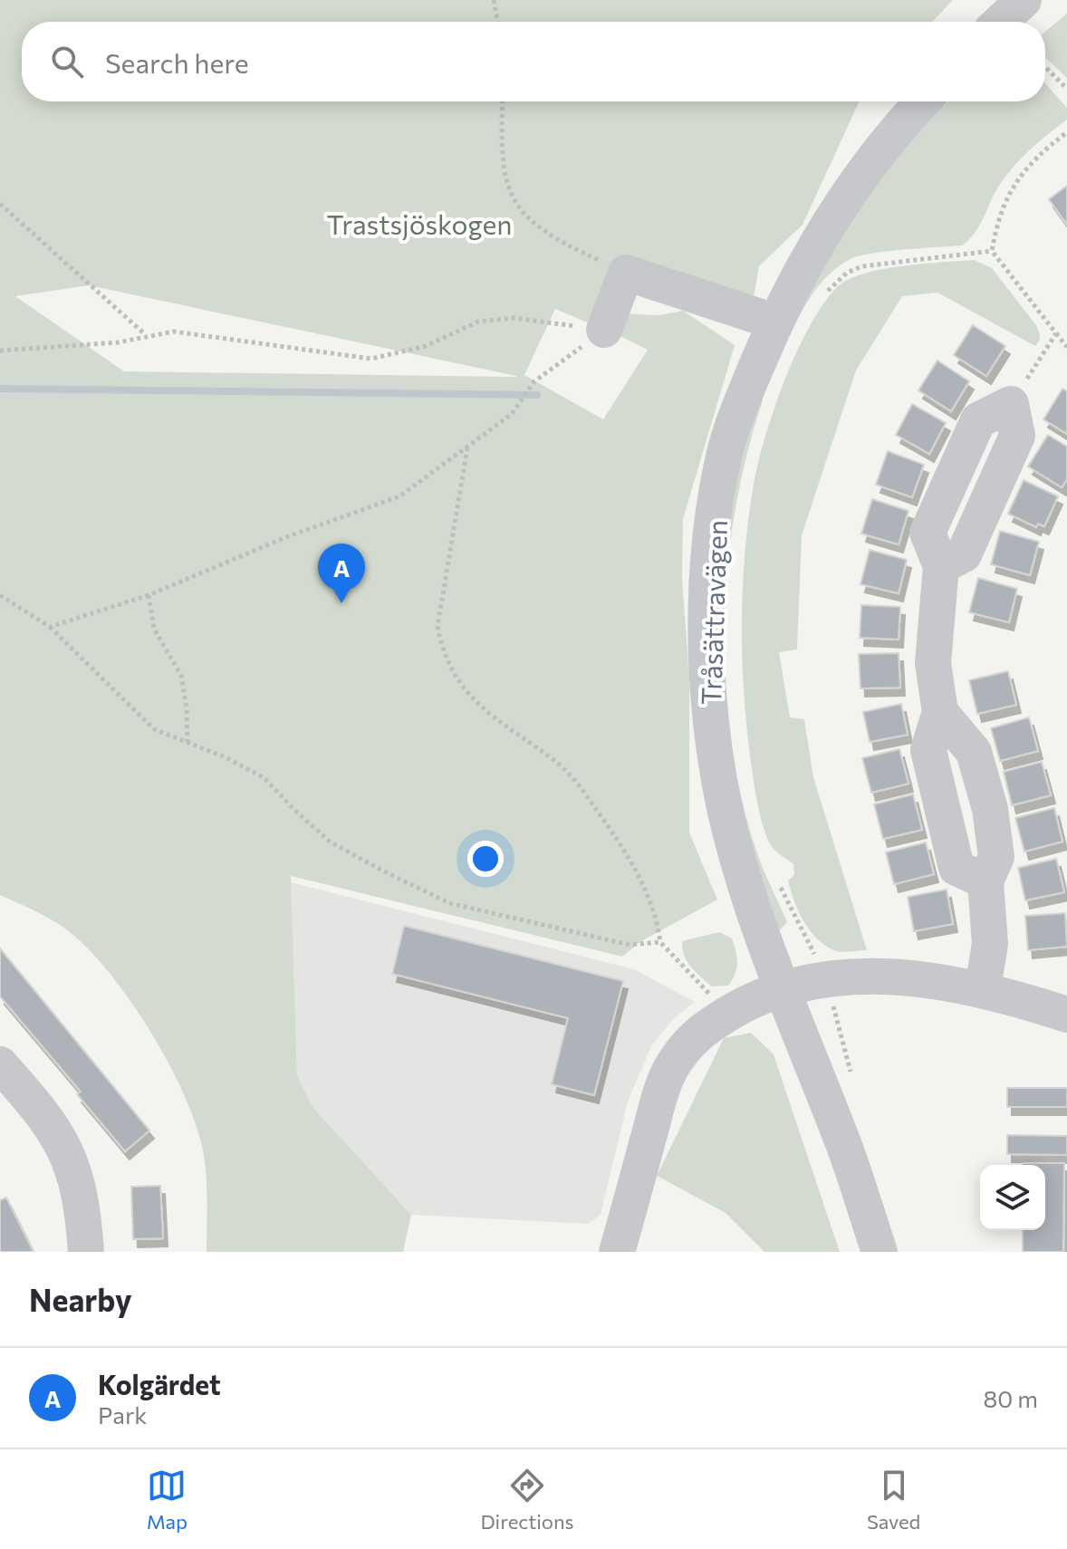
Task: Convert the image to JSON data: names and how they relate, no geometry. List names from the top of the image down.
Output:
{
  "streets": {
    "street": ["Tråsättravägen"]
  },
  "parks": ["Trastsjöskogen"],
  "page": {
    "search": "Search here",
    "pins": "A",
    "heading": "Nearby",
    "list": [
      {
        "mark": "A",
        "name": "Kolgärdet",
        "note": "Park",
        "value": "80 m"
      }
    ],
    "nav": ["Map", "Directions", "Saved"]
  }
}
